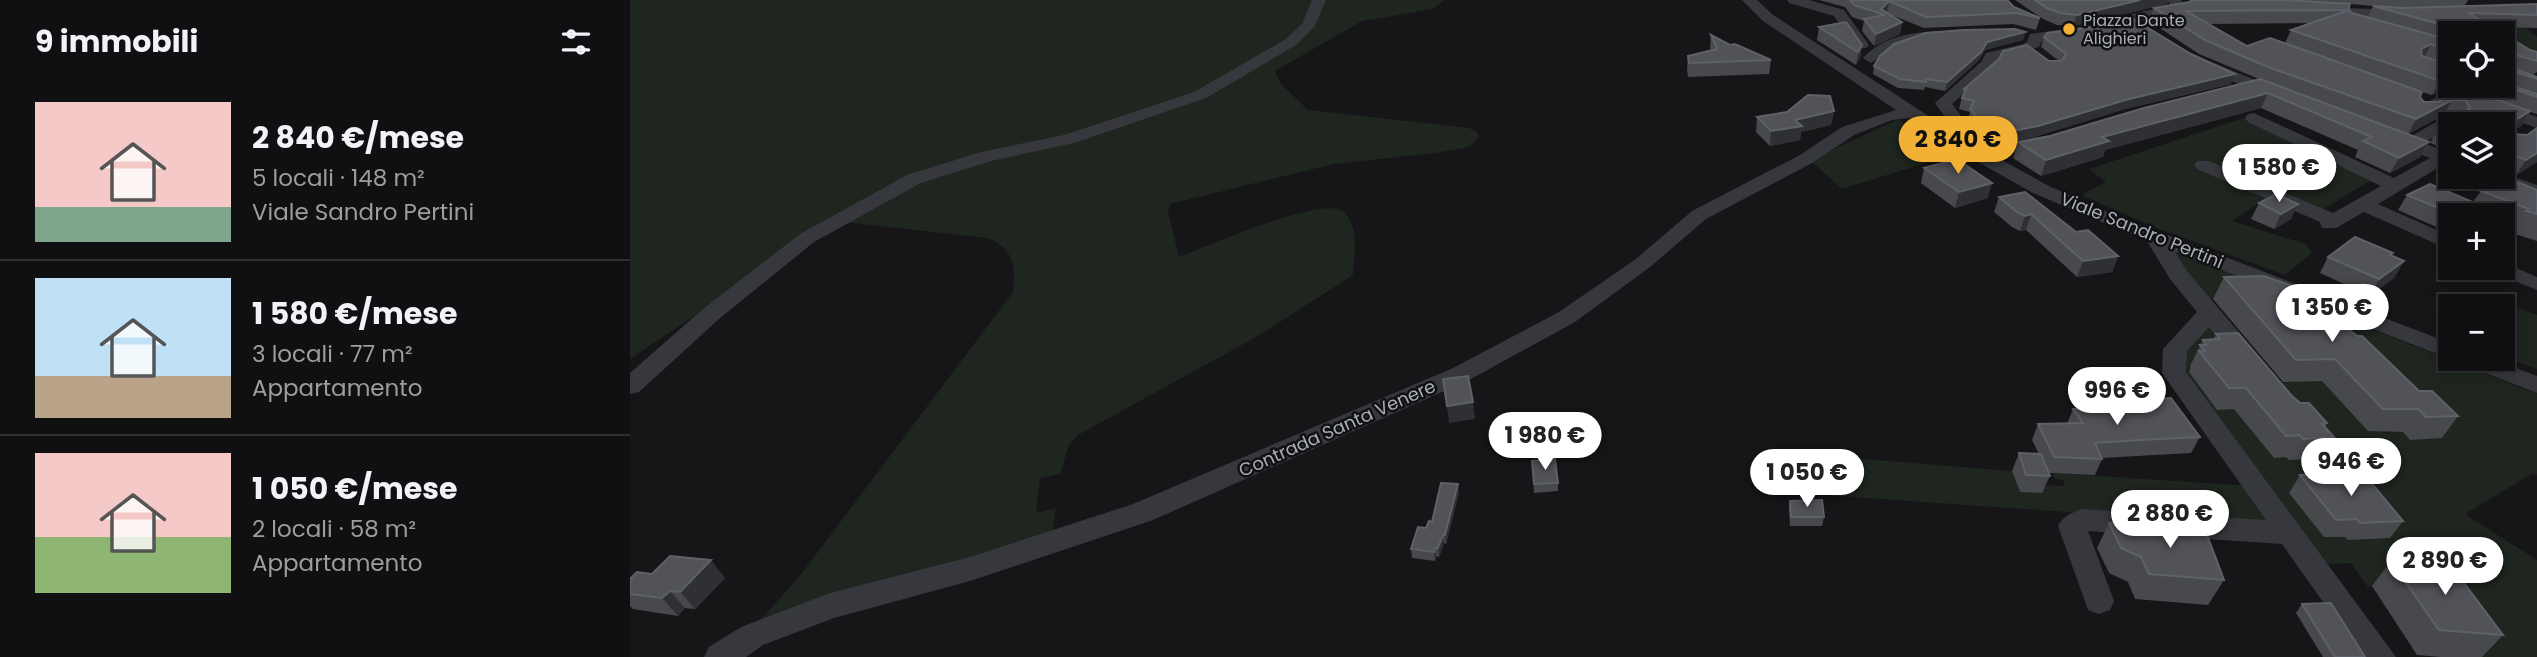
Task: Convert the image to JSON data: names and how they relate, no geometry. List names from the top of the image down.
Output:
{
  "streets": {
    "street": ["Viale Sandro Pertini", "Contrada Santa Venere"]
  },
  "crossings": [
    ["Viale Sandro Pertini", "Contrada Santa Venere"]
  ],
  "places": ["Piazza Dante Alighieri"],
  "page": {
    "heading": "9 immobili",
    "map_buttons": ["+", "−"],
    "list": [
      {
        "name": "2 840 €/mese",
        "note": "5 locali · 148 m² · Viale Sandro Pertini"
      },
      {
        "name": "1 580 €/mese",
        "note": "3 locali · 77 m² · Appartamento"
      },
      {
        "name": "1 050 €/mese",
        "note": "2 locali · 58 m² · Appartamento"
      }
    ],
    "price": [
      "2 840 €",
      "1 580 €",
      "1 350 €",
      "996 €",
      "1 980 €",
      "946 €",
      "1 050 €",
      "2 880 €",
      "2 890 €"
    ]
  }
}
